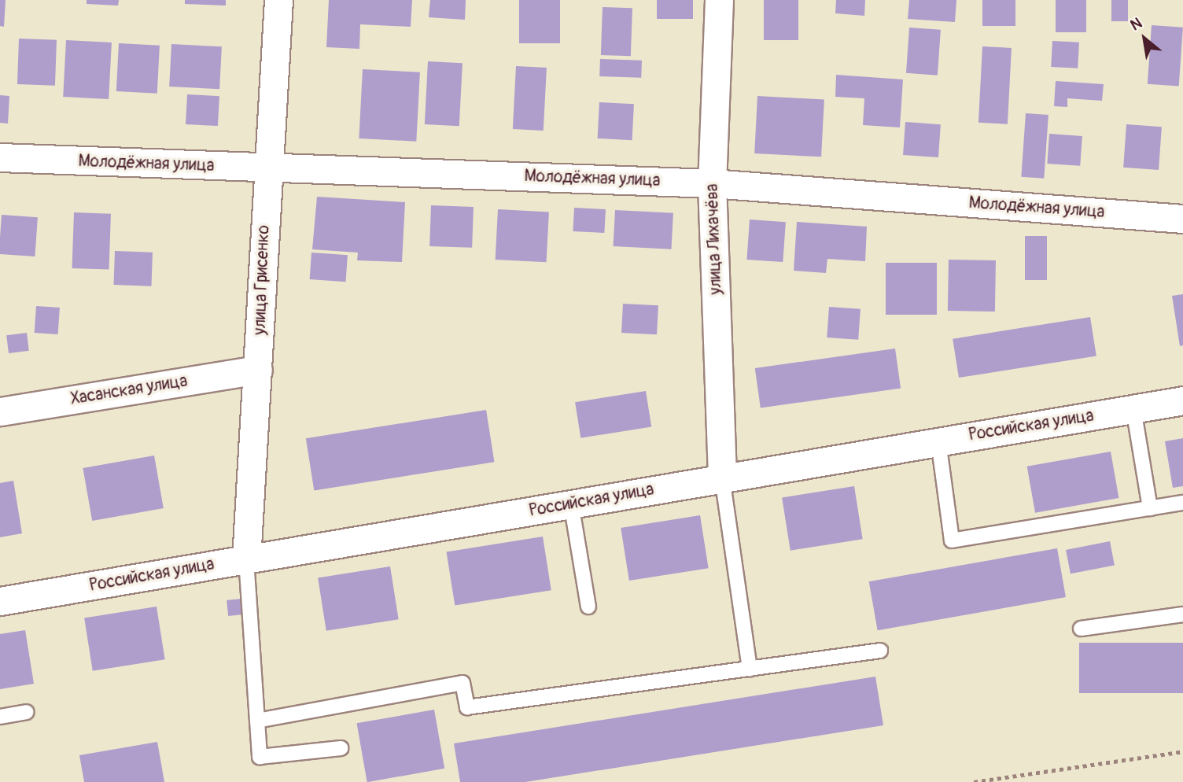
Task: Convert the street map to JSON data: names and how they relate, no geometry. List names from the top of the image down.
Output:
{
  "streets": {
    "street": [
      "Молодёжная улица",
      "улица Лихачёва",
      "улица Грисенко",
      "Хасанская улица",
      "Российская улица"
    ]
  },
  "crossings": [
    ["Молодёжная улица", "улица Лихачёва"],
    ["Молодёжная улица", "улица Грисенко"],
    ["улица Лихачёва", "Российская улица"],
    ["улица Грисенко", "Хасанская улица"],
    ["улица Грисенко", "Российская улица"]
  ],
  "north": "top left"
}
